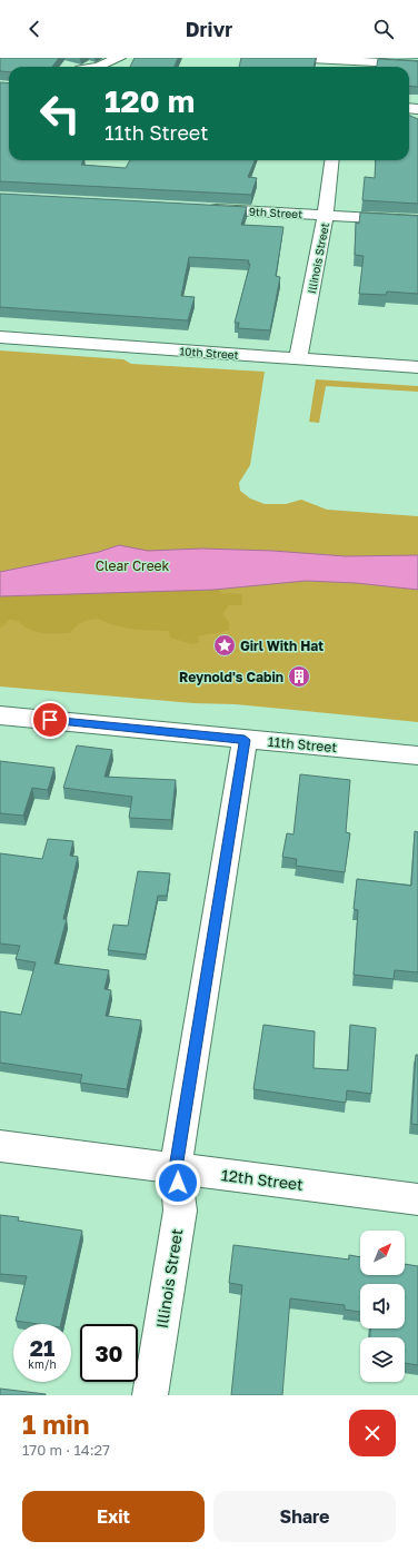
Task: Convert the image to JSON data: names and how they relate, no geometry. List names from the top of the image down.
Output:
{
  "streets": {
    "street": [
      "9th Street",
      "Illinois Street",
      "10th Street",
      "11th Street",
      "12th Street"
    ]
  },
  "crossings": [
    ["9th Street", "Illinois Street"],
    ["Illinois Street", "10th Street"],
    ["Illinois Street", "11th Street"],
    ["Illinois Street", "12th Street"]
  ],
  "parks": ["Clear Creek"],
  "places": {
    "place": ["Girl With Hat"],
    "building": ["Reynold's Cabin"]
  },
  "north": "top right",
  "page": {
    "header": "Drivr",
    "turn": ["120 m", "11th Street"],
    "speed": "21 km/h",
    "limit": "30",
    "heading": ["1 min", "170 m · 14:27"],
    "buttons": ["Exit", "Share"]
  }
}
